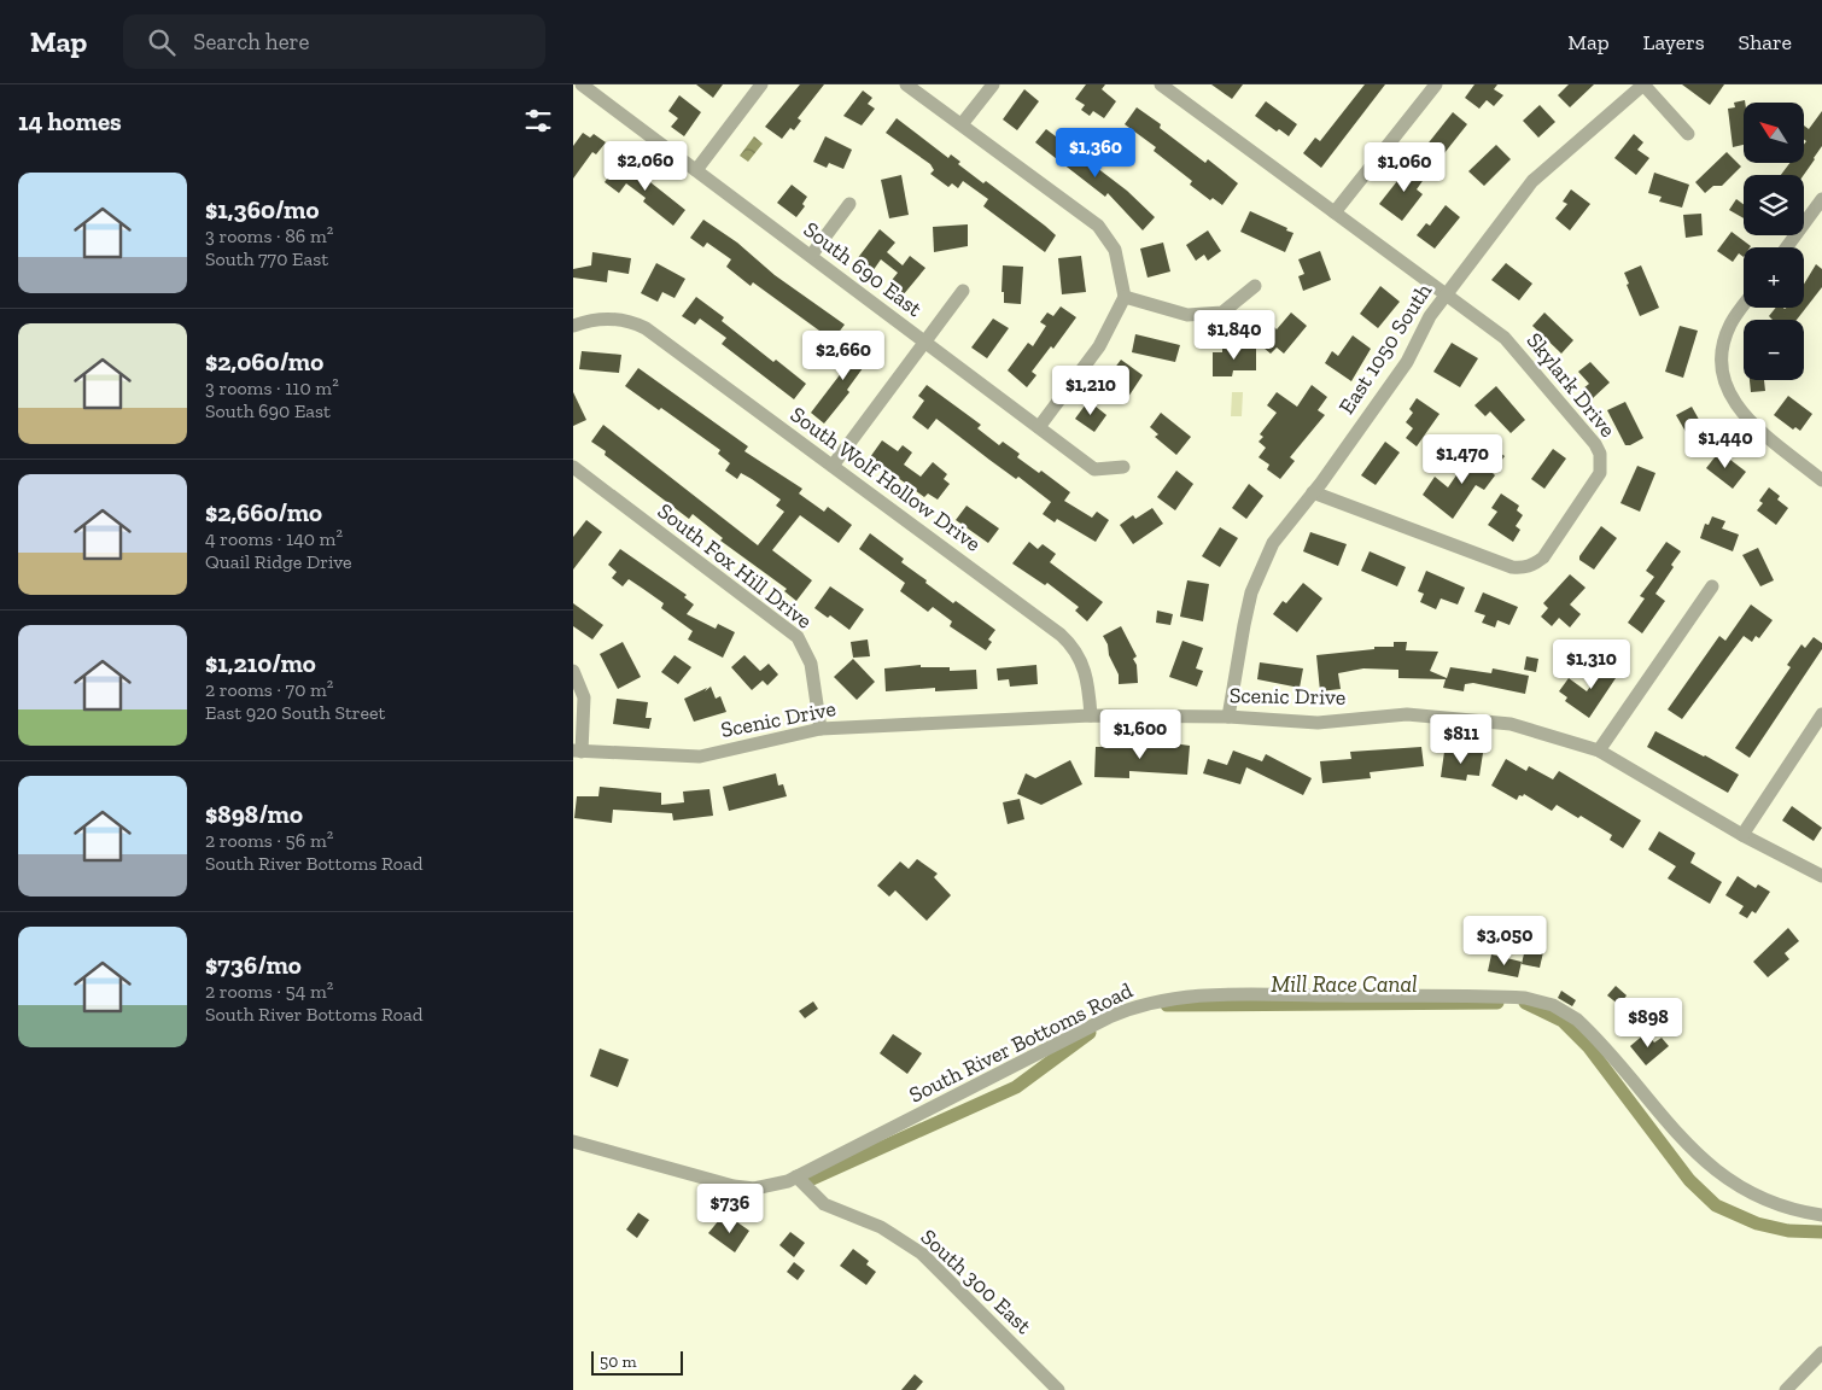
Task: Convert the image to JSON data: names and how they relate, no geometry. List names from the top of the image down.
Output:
{
  "streets": {
    "street": [
      "South 690 East",
      "East 1050 South",
      "Skylark Drive",
      "South Wolf Hollow Drive",
      "South Fox Hill Drive",
      "Scenic Drive",
      "South River Bottoms Road",
      "South 300 East"
    ]
  },
  "crossings": [
    ["East 1050 South", "Skylark Drive"],
    ["East 1050 South", "Scenic Drive"],
    ["South Wolf Hollow Drive", "Scenic Drive"],
    ["South Fox Hill Drive", "Scenic Drive"],
    ["South River Bottoms Road", "South 300 East"]
  ],
  "water": ["Mill Race Canal"],
  "scale_bar": "50 m",
  "north": "top left",
  "page": {
    "header": "Map",
    "search": "Search here",
    "nav": ["Map", "Layers", "Share"],
    "heading": "14 homes",
    "map_buttons": ["+", "−"],
    "price": [
      "$1,360",
      "$2,060",
      "$1,060",
      "$1,840",
      "$2,660",
      "$1,210",
      "$1,440",
      "$1,470",
      "$1,310",
      "$1,600",
      "$811",
      "$3,050",
      "$898",
      "$736"
    ],
    "list": [
      {
        "name": "$1,360/mo",
        "note": "3 rooms · 86 m² · South 770 East"
      },
      {
        "name": "$2,060/mo",
        "note": "3 rooms · 110 m² · South 690 East"
      },
      {
        "name": "$2,660/mo",
        "note": "4 rooms · 140 m² · Quail Ridge Drive"
      },
      {
        "name": "$1,210/mo",
        "note": "2 rooms · 70 m² · East 920 South Street"
      },
      {
        "name": "$898/mo",
        "note": "2 rooms · 56 m² · South River Bottoms Road"
      },
      {
        "name": "$736/mo",
        "note": "2 rooms · 54 m² · South River Bottoms Road"
      }
    ],
    "scale": "50 m"
  }
}
